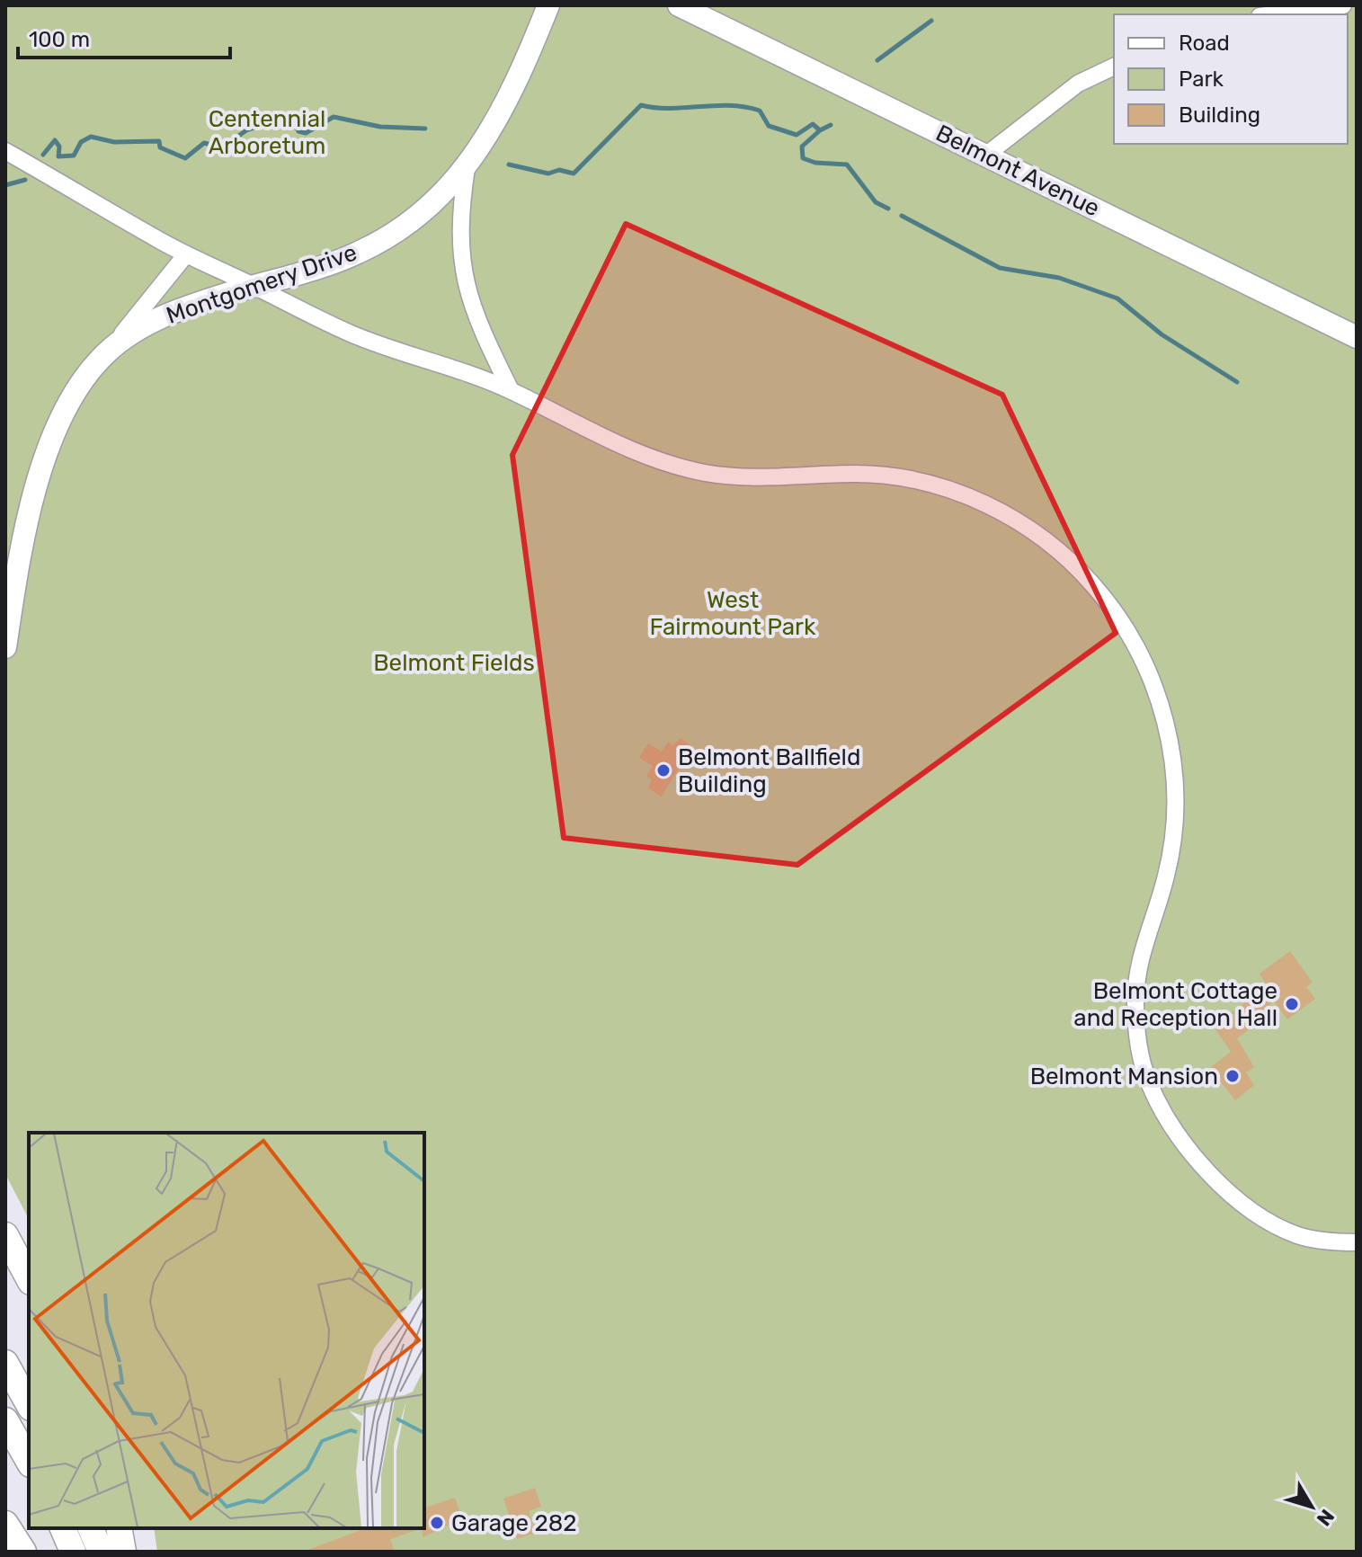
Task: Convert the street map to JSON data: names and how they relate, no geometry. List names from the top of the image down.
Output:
{
  "streets": {
    "main road": ["Belmont Avenue", "Montgomery Drive"]
  },
  "parks": ["Centennial Arboretum", "West Fairmount Park", "Belmont Fields"],
  "places": [
    "Belmont Ballfield Building",
    "Belmont Cottage and Reception Hall",
    "Belmont Mansion",
    "Garage 282"
  ],
  "legend": ["Road", "Park", "Building"],
  "scale_bar": "100 m",
  "north": "bottom right"
}
